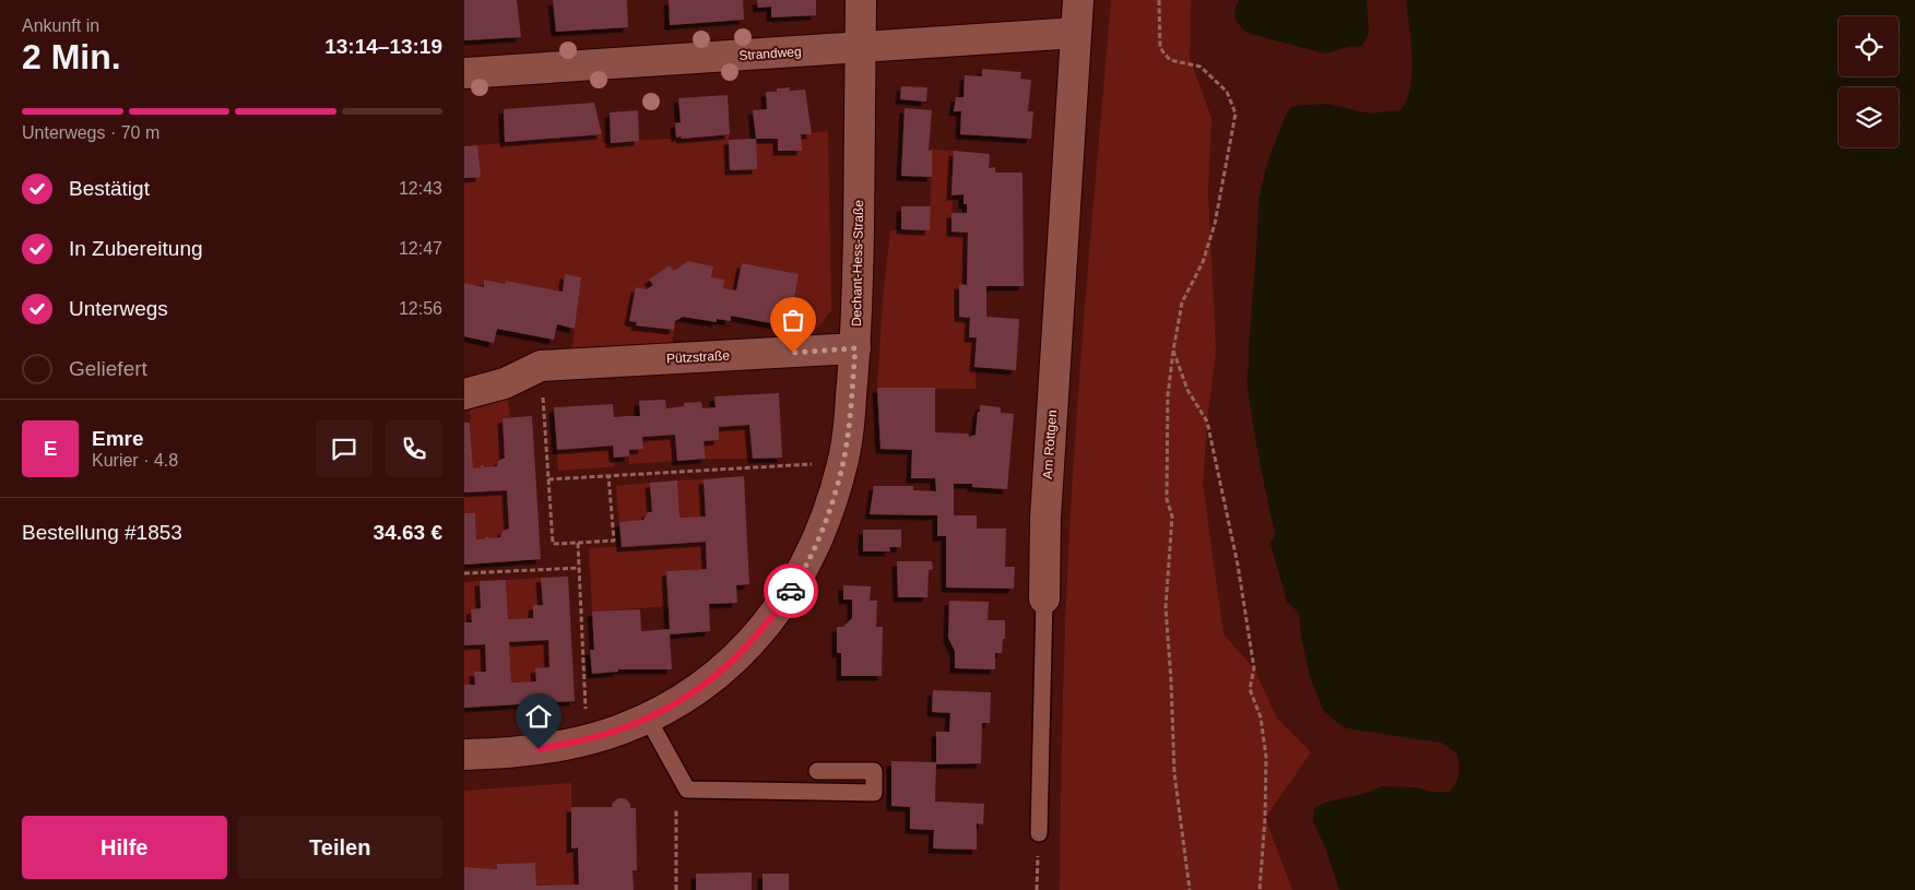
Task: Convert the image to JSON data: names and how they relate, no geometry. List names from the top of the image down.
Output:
{
  "streets": {
    "street": [
      "Strandweg",
      "Dechant-Hess-Straße",
      "Pützstraße",
      "Am Röttgen"
    ]
  },
  "crossings": [
    ["Strandweg", "Dechant-Hess-Straße"],
    ["Strandweg", "Am Röttgen"],
    ["Dechant-Hess-Straße", "Pützstraße"]
  ],
  "page": {
    "heading": ["2 Min.", "Ankunft in", "13:14–13:19"],
    "panel": [
      "Emre",
      "Kurier · 4.8",
      "Bestellung #1853",
      "34.63 €"
    ],
    "bar": "Unterwegs · 70 m",
    "list": [
      ["Bestätigt", "12:43"],
      ["In Zubereitung", "12:47"],
      ["Unterwegs", "12:56"],
      "Geliefert"
    ],
    "round": "E",
    "buttons": ["Hilfe", "Teilen"]
  }
}
